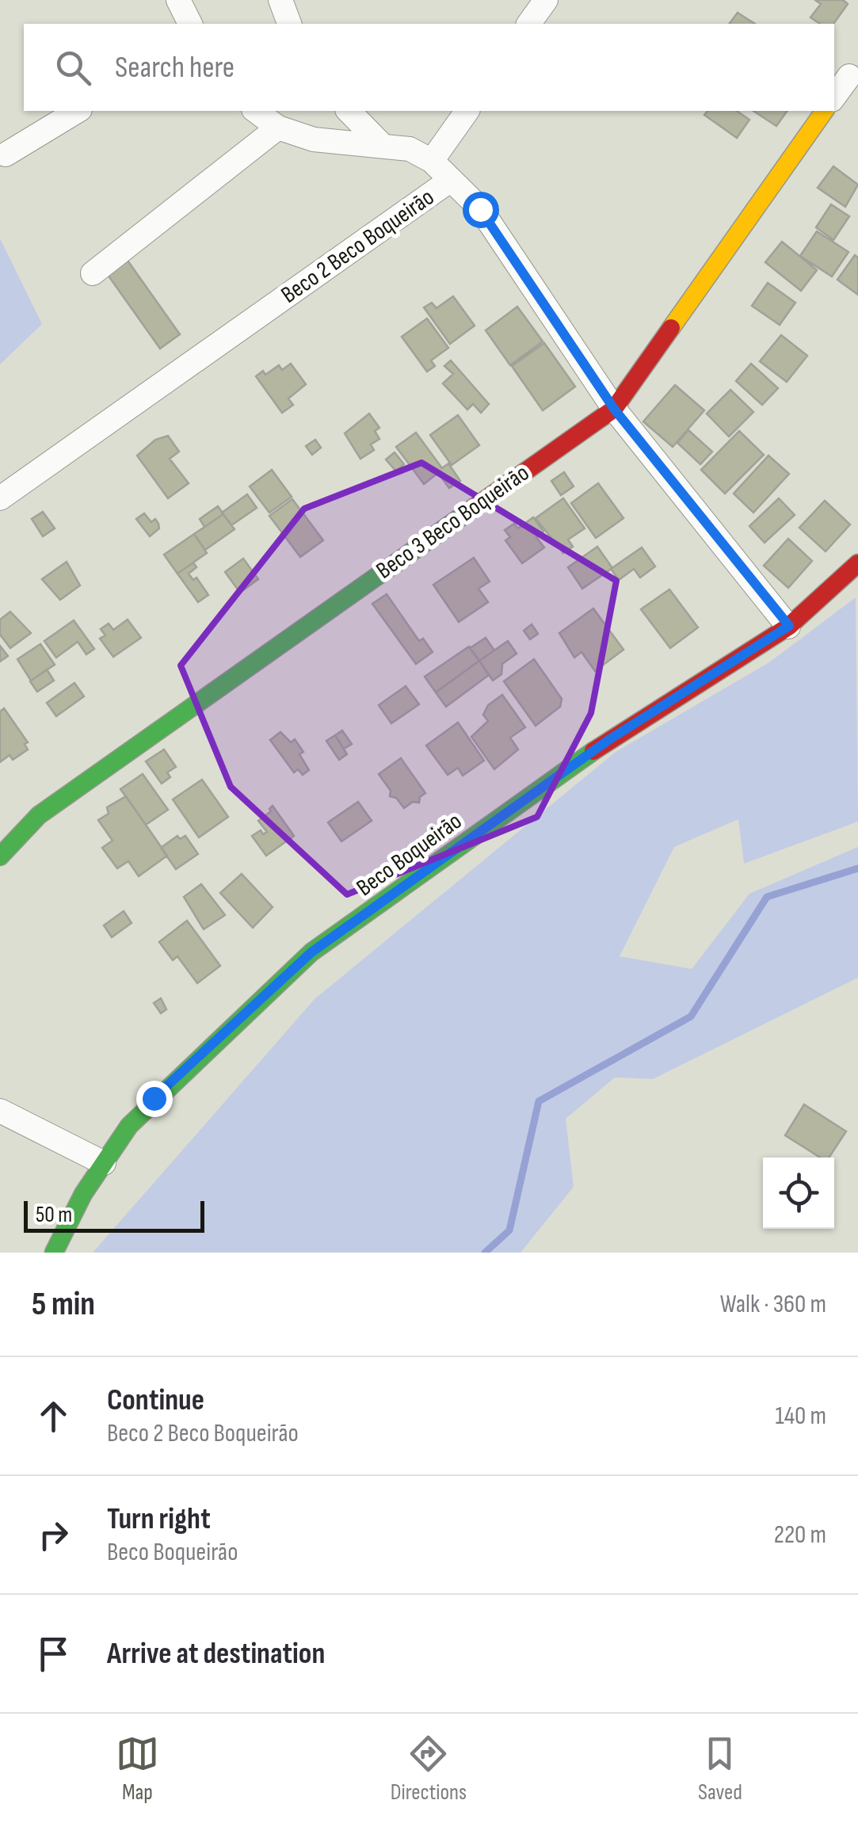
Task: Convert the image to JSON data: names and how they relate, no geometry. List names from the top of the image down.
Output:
{
  "streets": {
    "street": ["Beco 2 Beco Boqueirão", "Beco 3 Beco Boqueirão", "Beco Boqueirão"]
  },
  "crossings": [
    ["Beco 2 Beco Boqueirão", "Beco 3 Beco Boqueirão"],
    ["Beco 2 Beco Boqueirão", "Beco Boqueirão"]
  ],
  "scale_bar": "50 m",
  "page": {
    "search": "Search here",
    "scale": "50 m",
    "heading": ["5 min", "Walk · 360 m"],
    "list": [
      ["Continue", "Beco 2 Beco Boqueirão", "140 m"],
      ["Turn right", "Beco Boqueirão", "220 m"],
      "Arrive at destination"
    ],
    "nav": ["Map", "Directions", "Saved"]
  }
}
